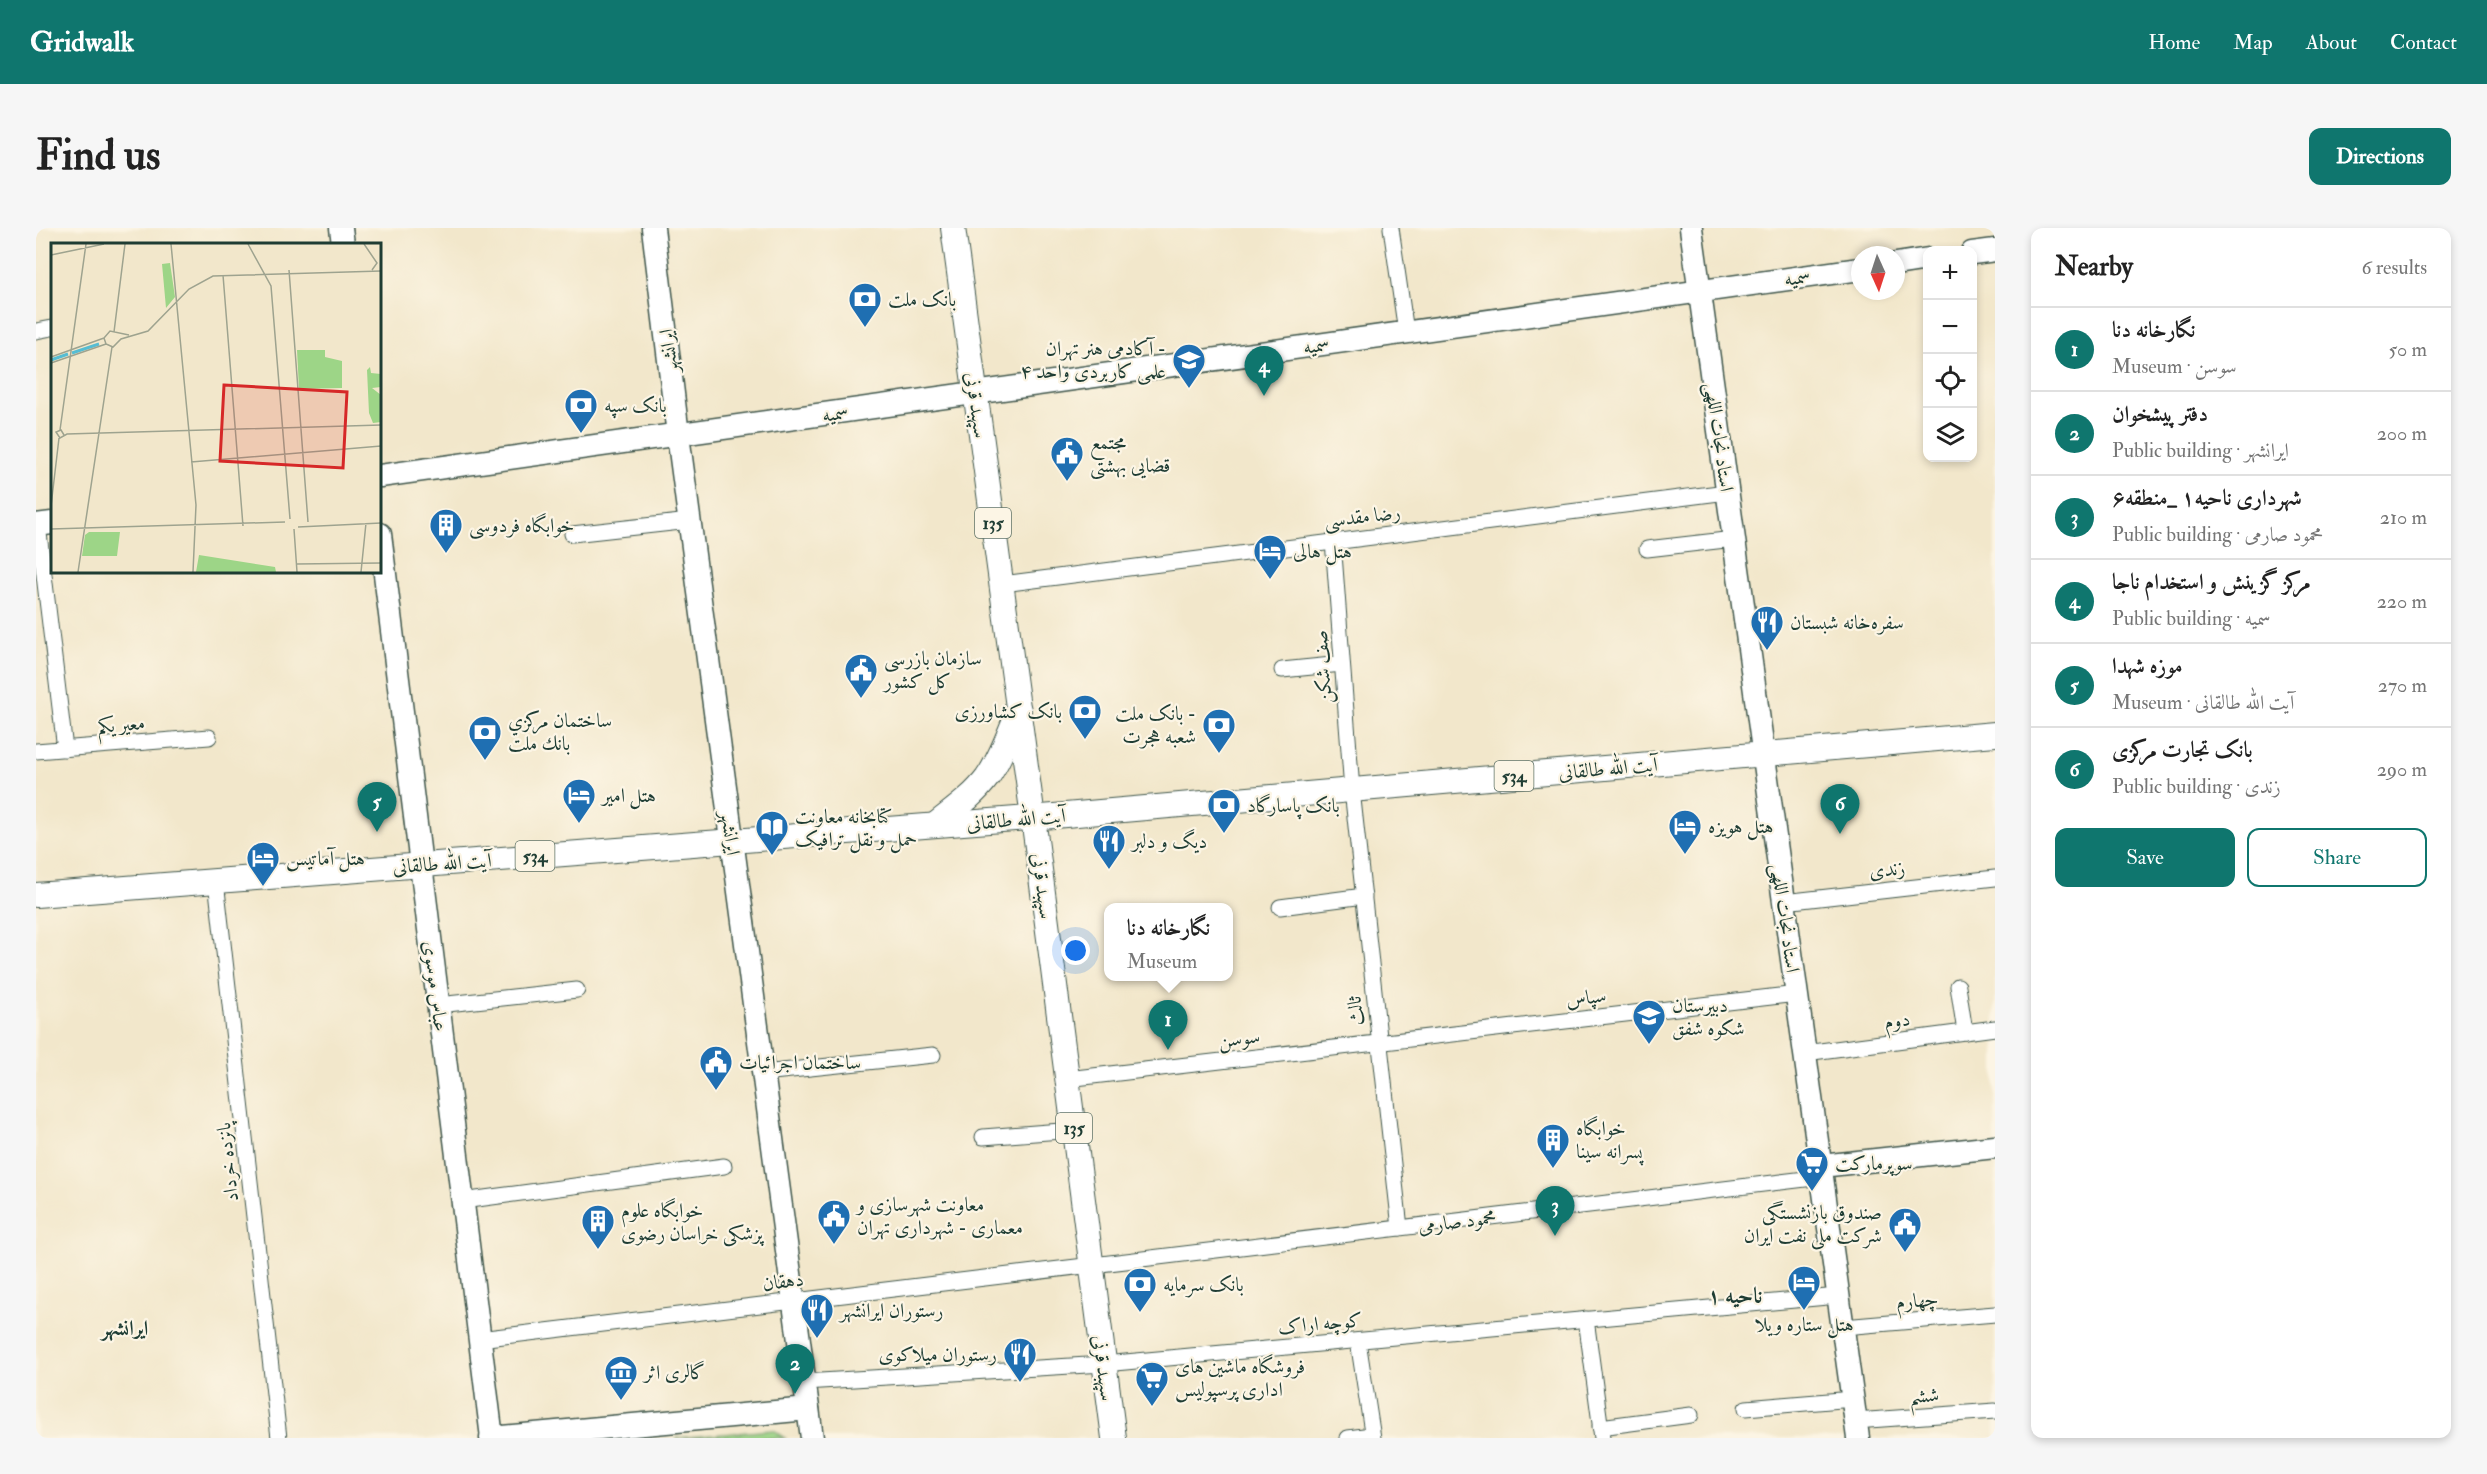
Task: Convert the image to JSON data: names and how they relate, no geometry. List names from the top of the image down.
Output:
{
  "streets": {
    "main road": [
      "سمیه",
      "ایرانشهر",
      "سپهبد قرنی",
      "استاد نجات اللهی",
      "135",
      "آیت الله طالقانی",
      "534",
      "عباس موسوی",
      "محمود صارمی"
    ],
    "street": [
      "رضا مقدسی",
      "صف شکن",
      "معیر یکم",
      "زندی",
      "سپاس",
      "ثالث",
      "دوم",
      "سوسن",
      "پانزده خرداد",
      "دهقان",
      "چهارم",
      "کوچه اراک",
      "ششم"
    ]
  },
  "crossings": [
    ["سمیه", "ایرانشهر"],
    ["سمیه", "سپهبد قرنی"],
    ["سمیه", "استاد نجات اللهی"],
    ["ایرانشهر", "آیت الله طالقانی"],
    ["ایرانشهر", "دهقان"],
    ["ایرانشهر", "کوچه اراک"],
    ["سپهبد قرنی", "رضا مقدسی"],
    ["سپهبد قرنی", "آیت الله طالقانی"],
    ["سپهبد قرنی", "سوسن"],
    ["سپهبد قرنی", "محمود صارمی"],
    ["سپهبد قرنی", "دهقان"],
    ["سپهبد قرنی", "کوچه اراک"],
    ["استاد نجات اللهی", "رضا مقدسی"],
    ["استاد نجات اللهی", "آیت الله طالقانی"],
    ["استاد نجات اللهی", "زندی"],
    ["استاد نجات اللهی", "سپاس"],
    ["استاد نجات اللهی", "دوم"],
    ["استاد نجات اللهی", "محمود صارمی"],
    ["استاد نجات اللهی", "چهارم"],
    ["استاد نجات اللهی", "کوچه اراک"],
    ["استاد نجات اللهی", "ششم"],
    ["رضا مقدسی", "صف شکن"],
    ["صف شکن", "آیت الله طالقانی"],
    ["صف شکن", "ثالث"],
    ["آیت الله طالقانی", "عباس موسوی"],
    ["آیت الله طالقانی", "ثالث"],
    ["آیت الله طالقانی", "پانزده خرداد"],
    ["عباس موسوی", "دهقان"],
    ["سپاس", "ثالث"],
    ["سپاس", "سوسن"],
    ["ثالث", "سوسن"],
    ["ثالث", "محمود صارمی"],
    ["محمود صارمی", "دهقان"]
  ],
  "districts": ["ناحیه ۱", "ایرانشهر"],
  "places": {
    "bank": [
      "بانک ملت",
      "بانک سپه",
      "بانک کشاورزی",
      "بانک ملت - شعبه هجرت",
      "ساختمان مركزي بانك ملت",
      "بانک پاسارگاد",
      "بانک سرمایه"
    ],
    "school or university": ["آکادمی هنر تهران - علمی کاربردی واحد ۴", "دبیرستان شکوه شفق"],
    "public building": [
      "مجتمع قضایی بهشتی",
      "سازمان بازرسی کل کشور",
      "ساختمان اجرائیات",
      "معاونت شهرسازی و معماری - شهرداری تهران",
      "صندوق بازنشستگی شرکت ملی نفت ایران"
    ],
    "building": ["خوابگاه فردوسی", "خوابگاه پسرانه سینا", "خوابگاه علوم پزشکی خراسان رضوی"],
    "hotel": [
      "هتل هالی",
      "هتل امیر",
      "هتل هویزه",
      "هتل آماتیس",
      "هتل ستاره ویلا"
    ],
    "restaurant": [
      "سفره‌خانه شبستان",
      "دیگ و دلبر",
      "رستوران ایرانشهر",
      "رستوران میلاکوی"
    ],
    "library": ["کتابخانه معاونت حمل و نقل ترافیک"],
    "supermarket": ["سوپرمارکت", "فروشگاه ماشین های اداری پرسپولیس"],
    "museum": ["گالری اثر"]
  },
  "north": "bottom",
  "page": {
    "header": "Gridwalk",
    "nav": [
      "Home",
      "Map",
      "About",
      "Contact"
    ],
    "buttons": [
      "Directions",
      ["Save", "Share"]
    ],
    "title": "Find us",
    "heading": ["Nearby", "6 results"],
    "map_buttons": ["+", "−"],
    "list": [
      {
        "mark": "1",
        "name": "نگارخانه دنا",
        "note": "Museum · سوسن",
        "value": "50 m"
      },
      {
        "mark": "2",
        "name": "دفتر پیشخوان",
        "note": "Public building · ایرانشهر",
        "value": "200 m"
      },
      {
        "mark": "3",
        "name": "شهرداری ناحیه۱ _منطقه۶",
        "note": "Public building · محمود صارمی",
        "value": "210 m"
      },
      {
        "mark": "4",
        "name": "مرکز گزینش و استخدام ناجا",
        "note": "Public building · سمیه",
        "value": "220 m"
      },
      {
        "mark": "5",
        "name": "موزه شهدا",
        "note": "Museum · آیت الله طالقانی",
        "value": "270 m"
      },
      {
        "mark": "6",
        "name": "بانک تجارت مرکزی",
        "note": "Public building · زندی",
        "value": "290 m"
      }
    ],
    "pins": [
      "4",
      "5",
      "6",
      "1",
      "3",
      "2"
    ],
    "popup": ["نگارخانه دنا", "Museum"]
  }
}
